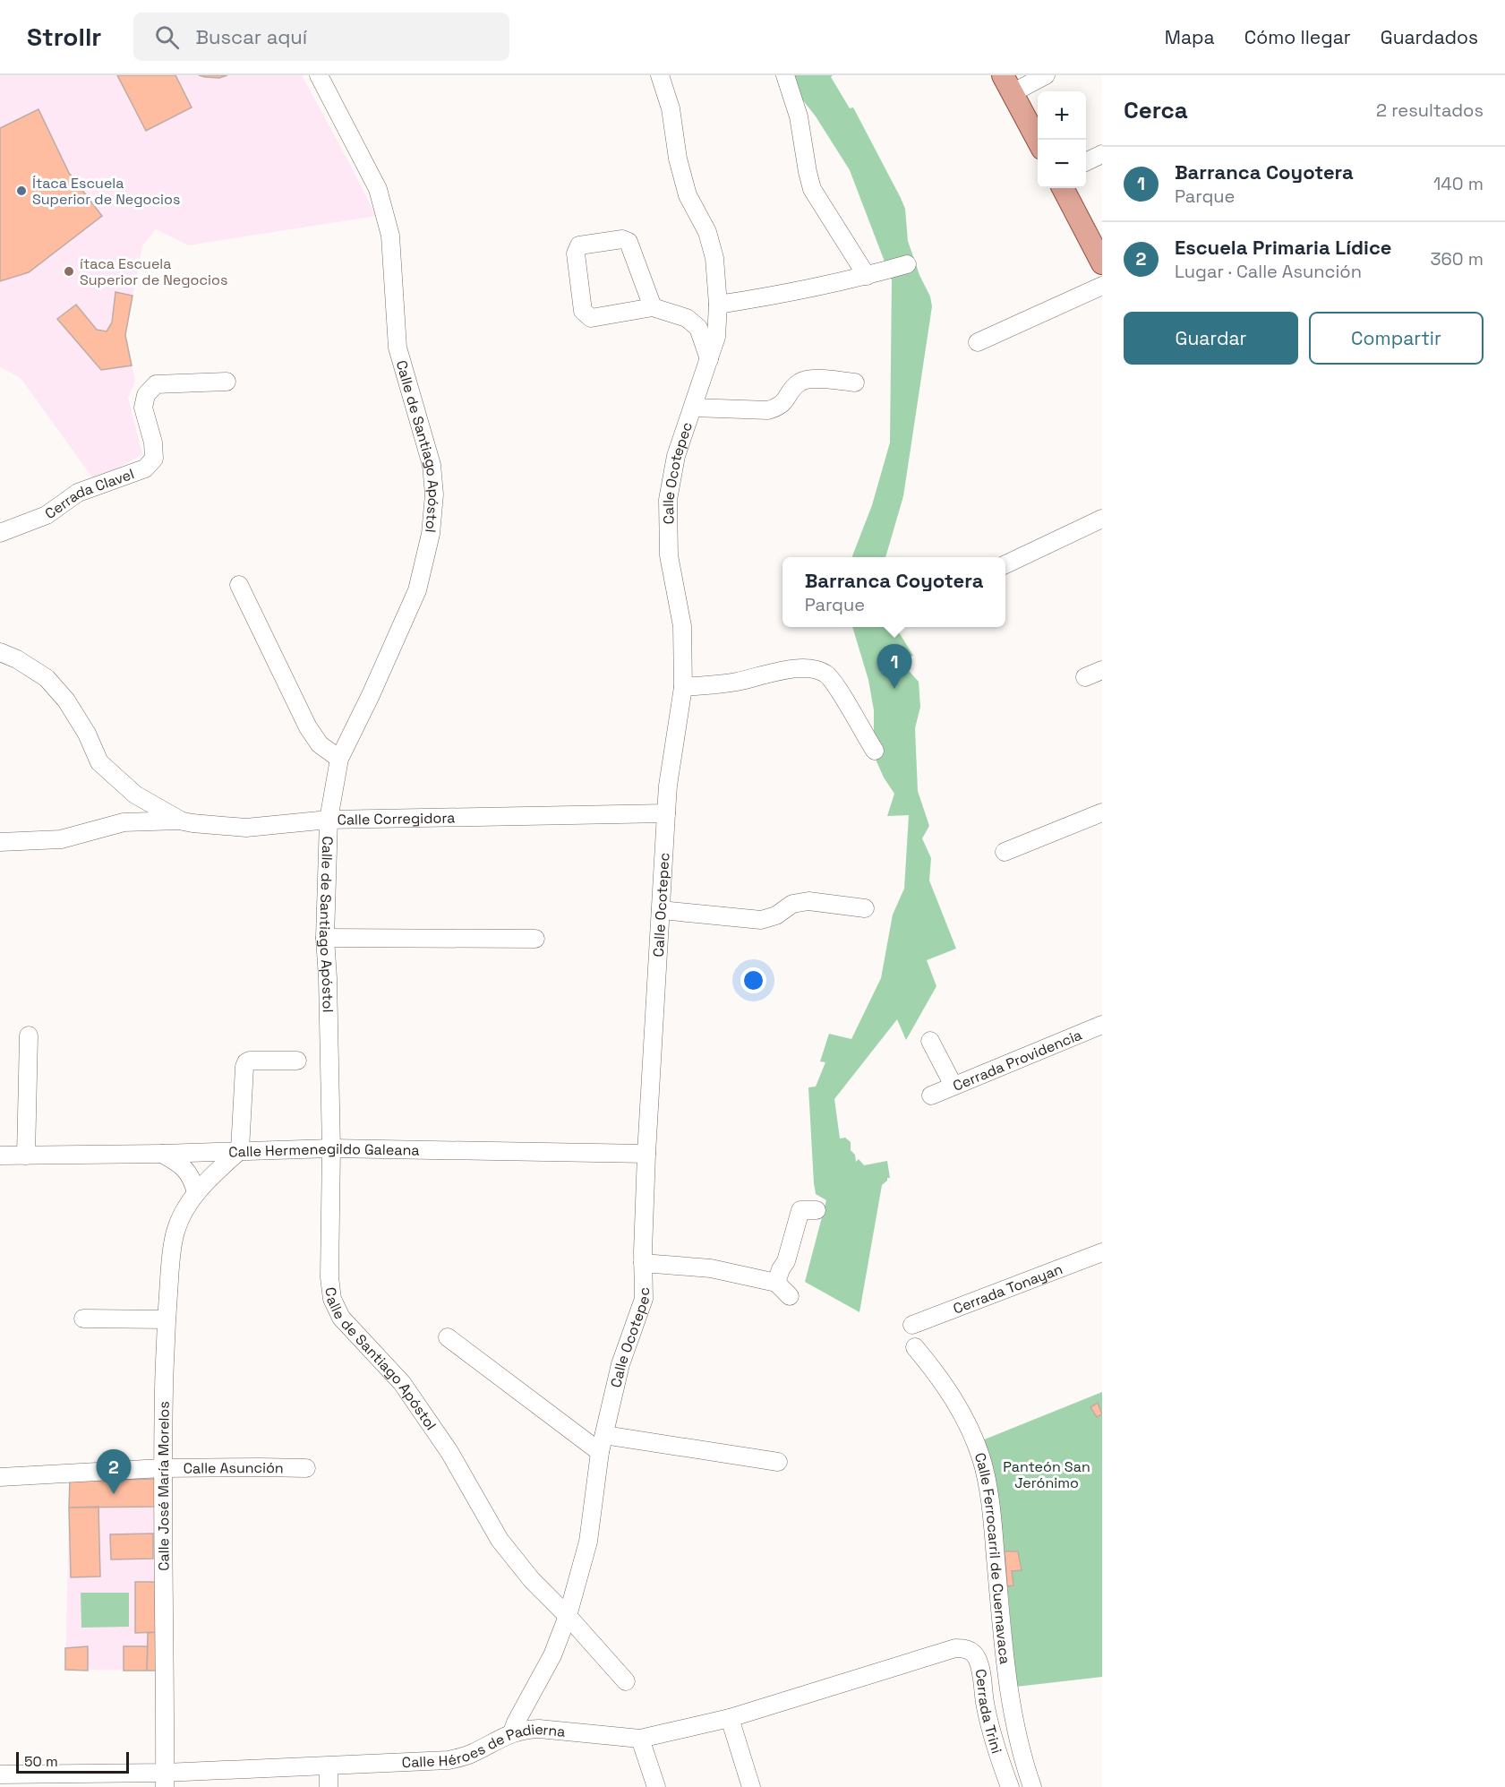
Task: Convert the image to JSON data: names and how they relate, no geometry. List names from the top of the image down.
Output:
{
  "streets": {
    "street": [
      "Calle de Santiago Apóstol",
      "Calle Ocotepec",
      "Cerrada Clavel",
      "Calle Corregidora",
      "Cerrada Providencia",
      "Calle Hermenegildo Galeana",
      "Cerrada Tonayan",
      "Calle Asunción",
      "Calle José María Morelos",
      "Calle Ferrocarril de Cuernavaca",
      "Cerrada Trini",
      "Calle Héroes de Padierna"
    ]
  },
  "crossings": [
    ["Calle de Santiago Apóstol", "Calle Ocotepec"],
    ["Calle de Santiago Apóstol", "Calle Corregidora"],
    ["Calle de Santiago Apóstol", "Calle Hermenegildo Galeana"],
    ["Calle Ocotepec", "Calle Corregidora"],
    ["Calle Ocotepec", "Calle Hermenegildo Galeana"],
    ["Calle Ocotepec", "Calle Héroes de Padierna"],
    ["Calle Hermenegildo Galeana", "Calle José María Morelos"],
    ["Calle Asunción", "Calle José María Morelos"],
    ["Calle José María Morelos", "Calle Héroes de Padierna"],
    ["Cerrada Trini", "Calle Héroes de Padierna"]
  ],
  "parks": ["Panteón San Jerónimo"],
  "places": ["Ítaca Escuela Superior de Negocios", "ítaca Escuela Superior de Negocios"],
  "scale_bar": "50 m",
  "page": {
    "header": "Strollr",
    "search": "Buscar aquí",
    "nav": ["Mapa", "Cómo llegar", "Guardados"],
    "heading": ["Cerca", "2 resultados"],
    "map_buttons": ["+", "−"],
    "list": [
      {
        "mark": "1",
        "name": "Barranca Coyotera",
        "note": "Parque",
        "value": "140 m"
      },
      {
        "mark": "2",
        "name": "Escuela Primaria Lídice",
        "note": "Lugar · Calle Asunción",
        "value": "360 m"
      }
    ],
    "buttons": ["Guardar", "Compartir"],
    "popup": ["Barranca Coyotera", "Parque"],
    "pins": ["1", "2"],
    "scale": "50 m"
  }
}
